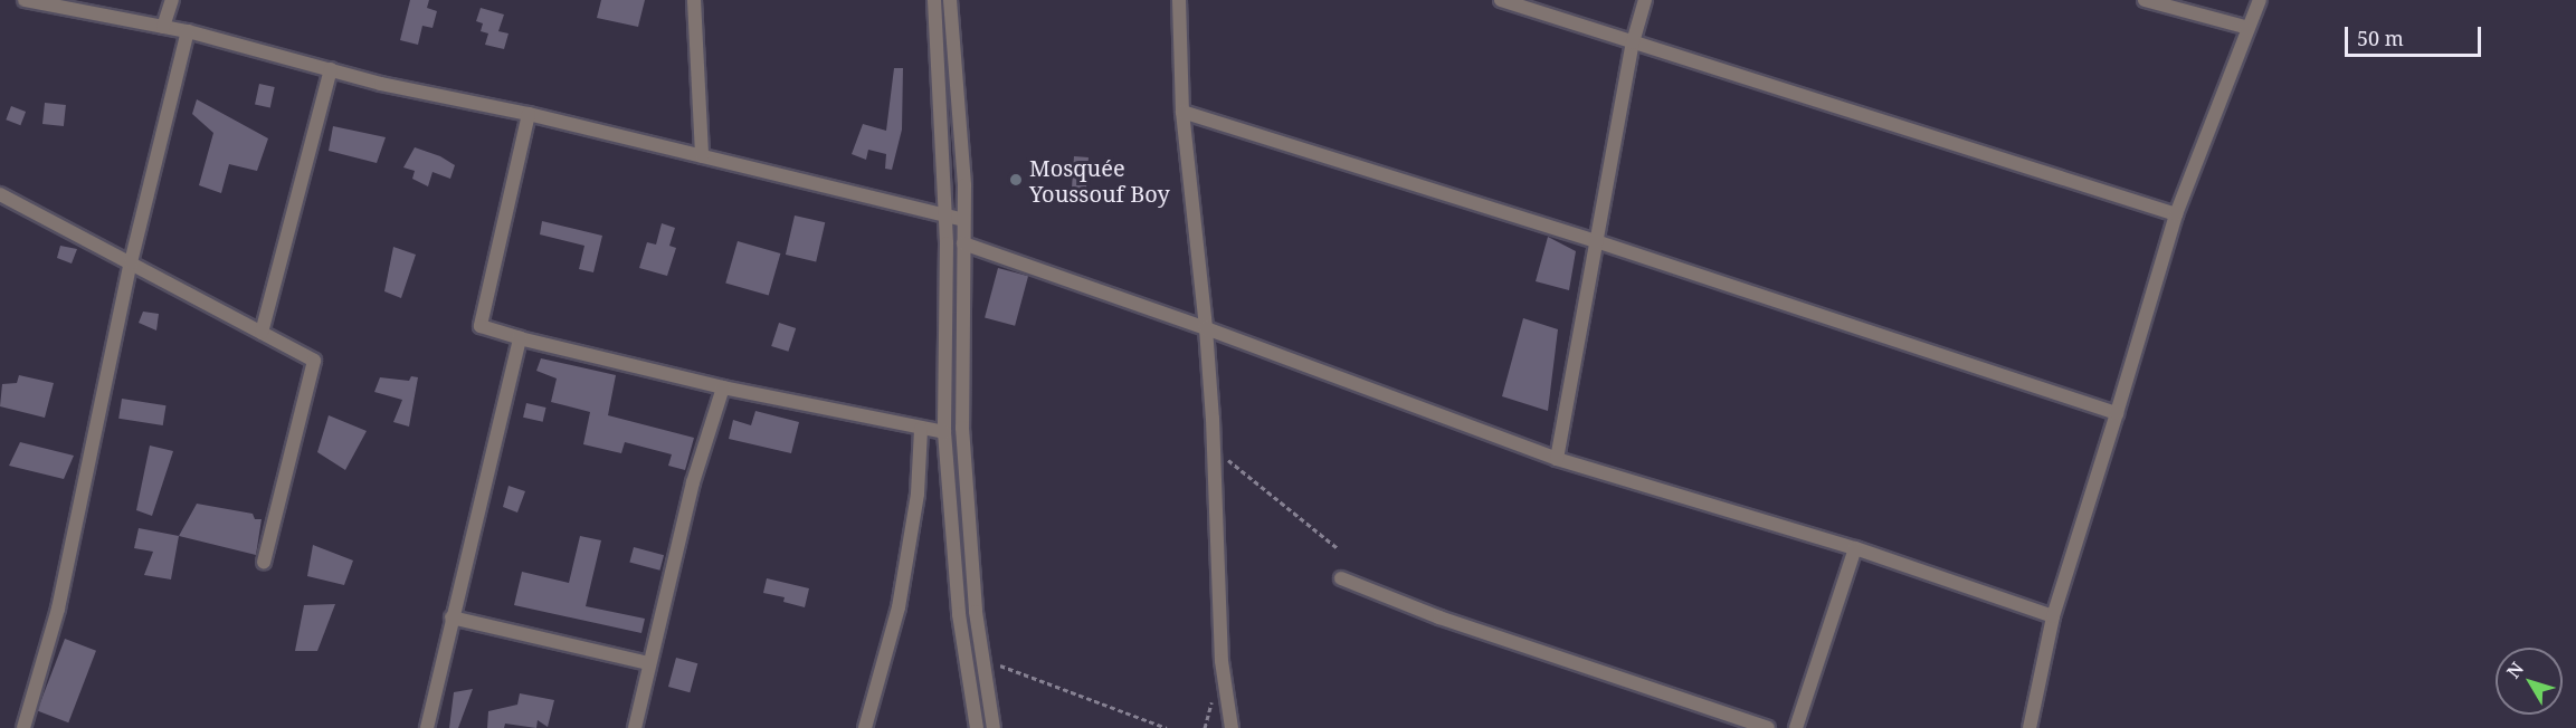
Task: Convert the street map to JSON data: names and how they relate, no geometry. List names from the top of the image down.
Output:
{
  "places": ["Mosquée Youssouf Boy"],
  "scale_bar": "50 m",
  "north": "top left"
}
